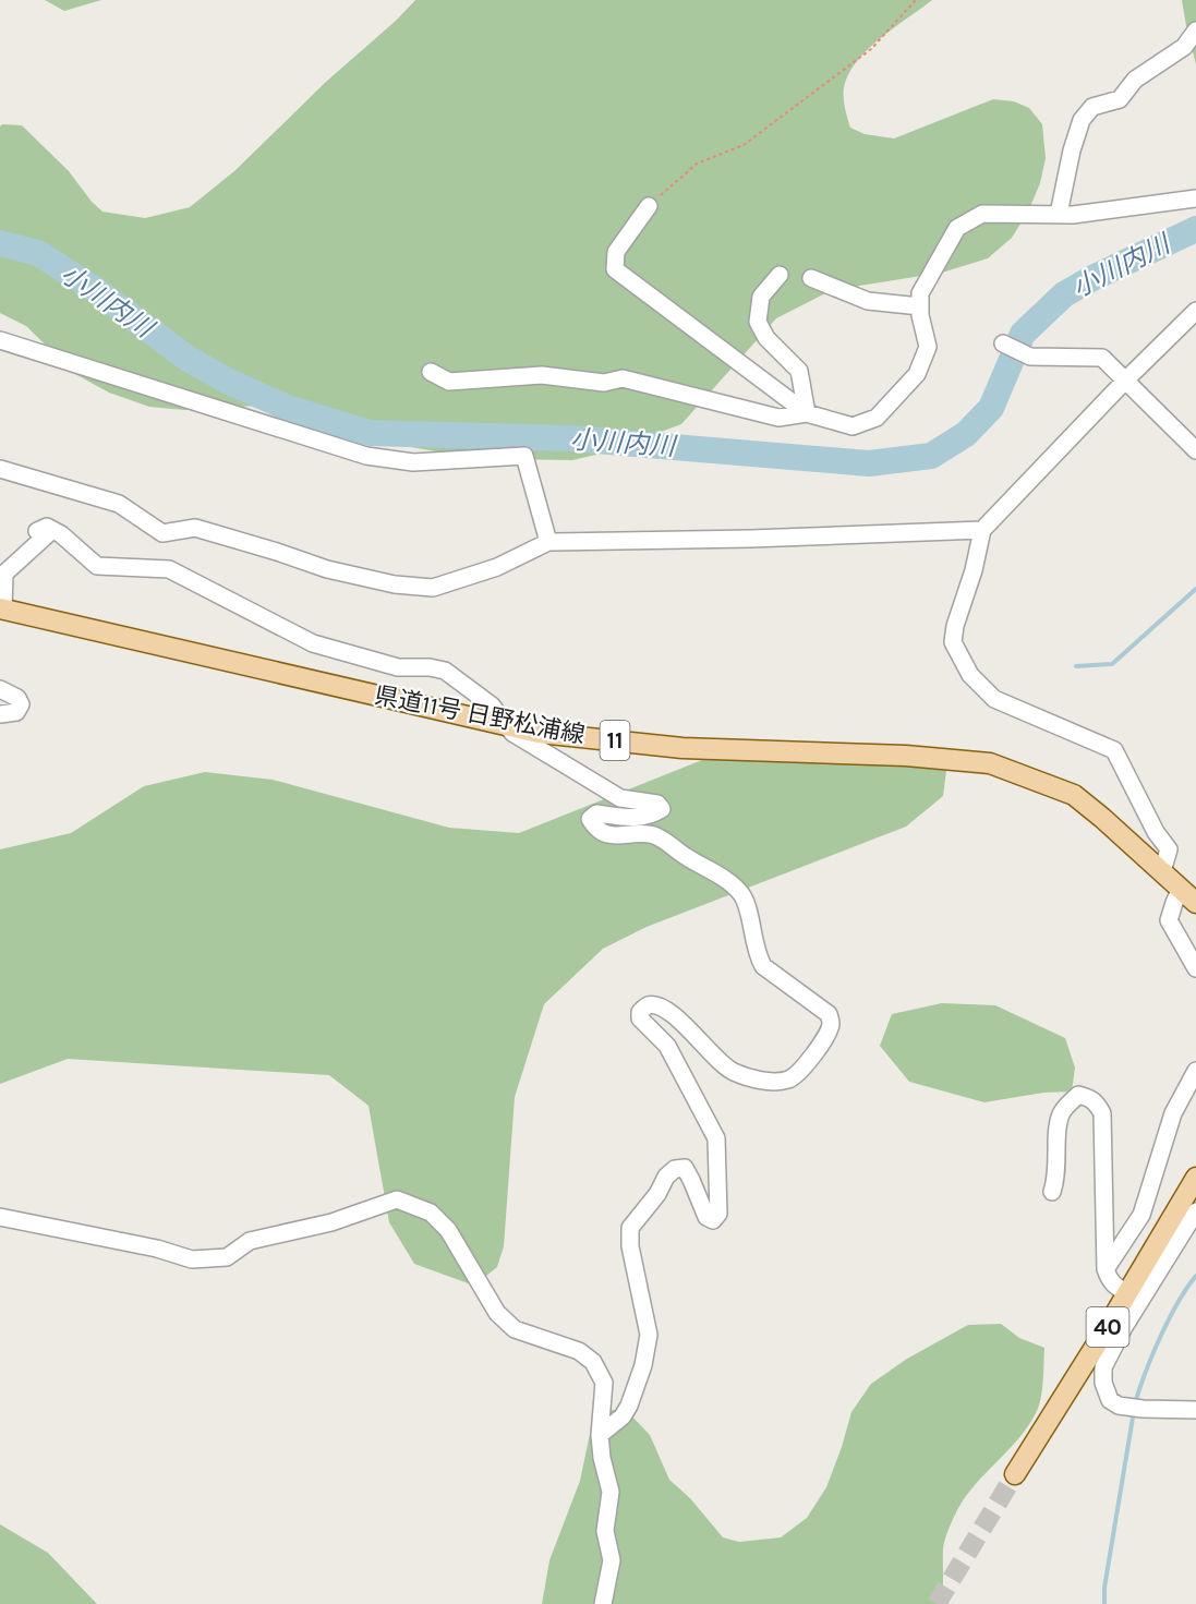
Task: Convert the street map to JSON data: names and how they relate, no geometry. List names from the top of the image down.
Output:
{
  "streets": {
    "main road": ["県道11号 日野松浦線", "11", "40"]
  },
  "water": ["小川内川"]
}
